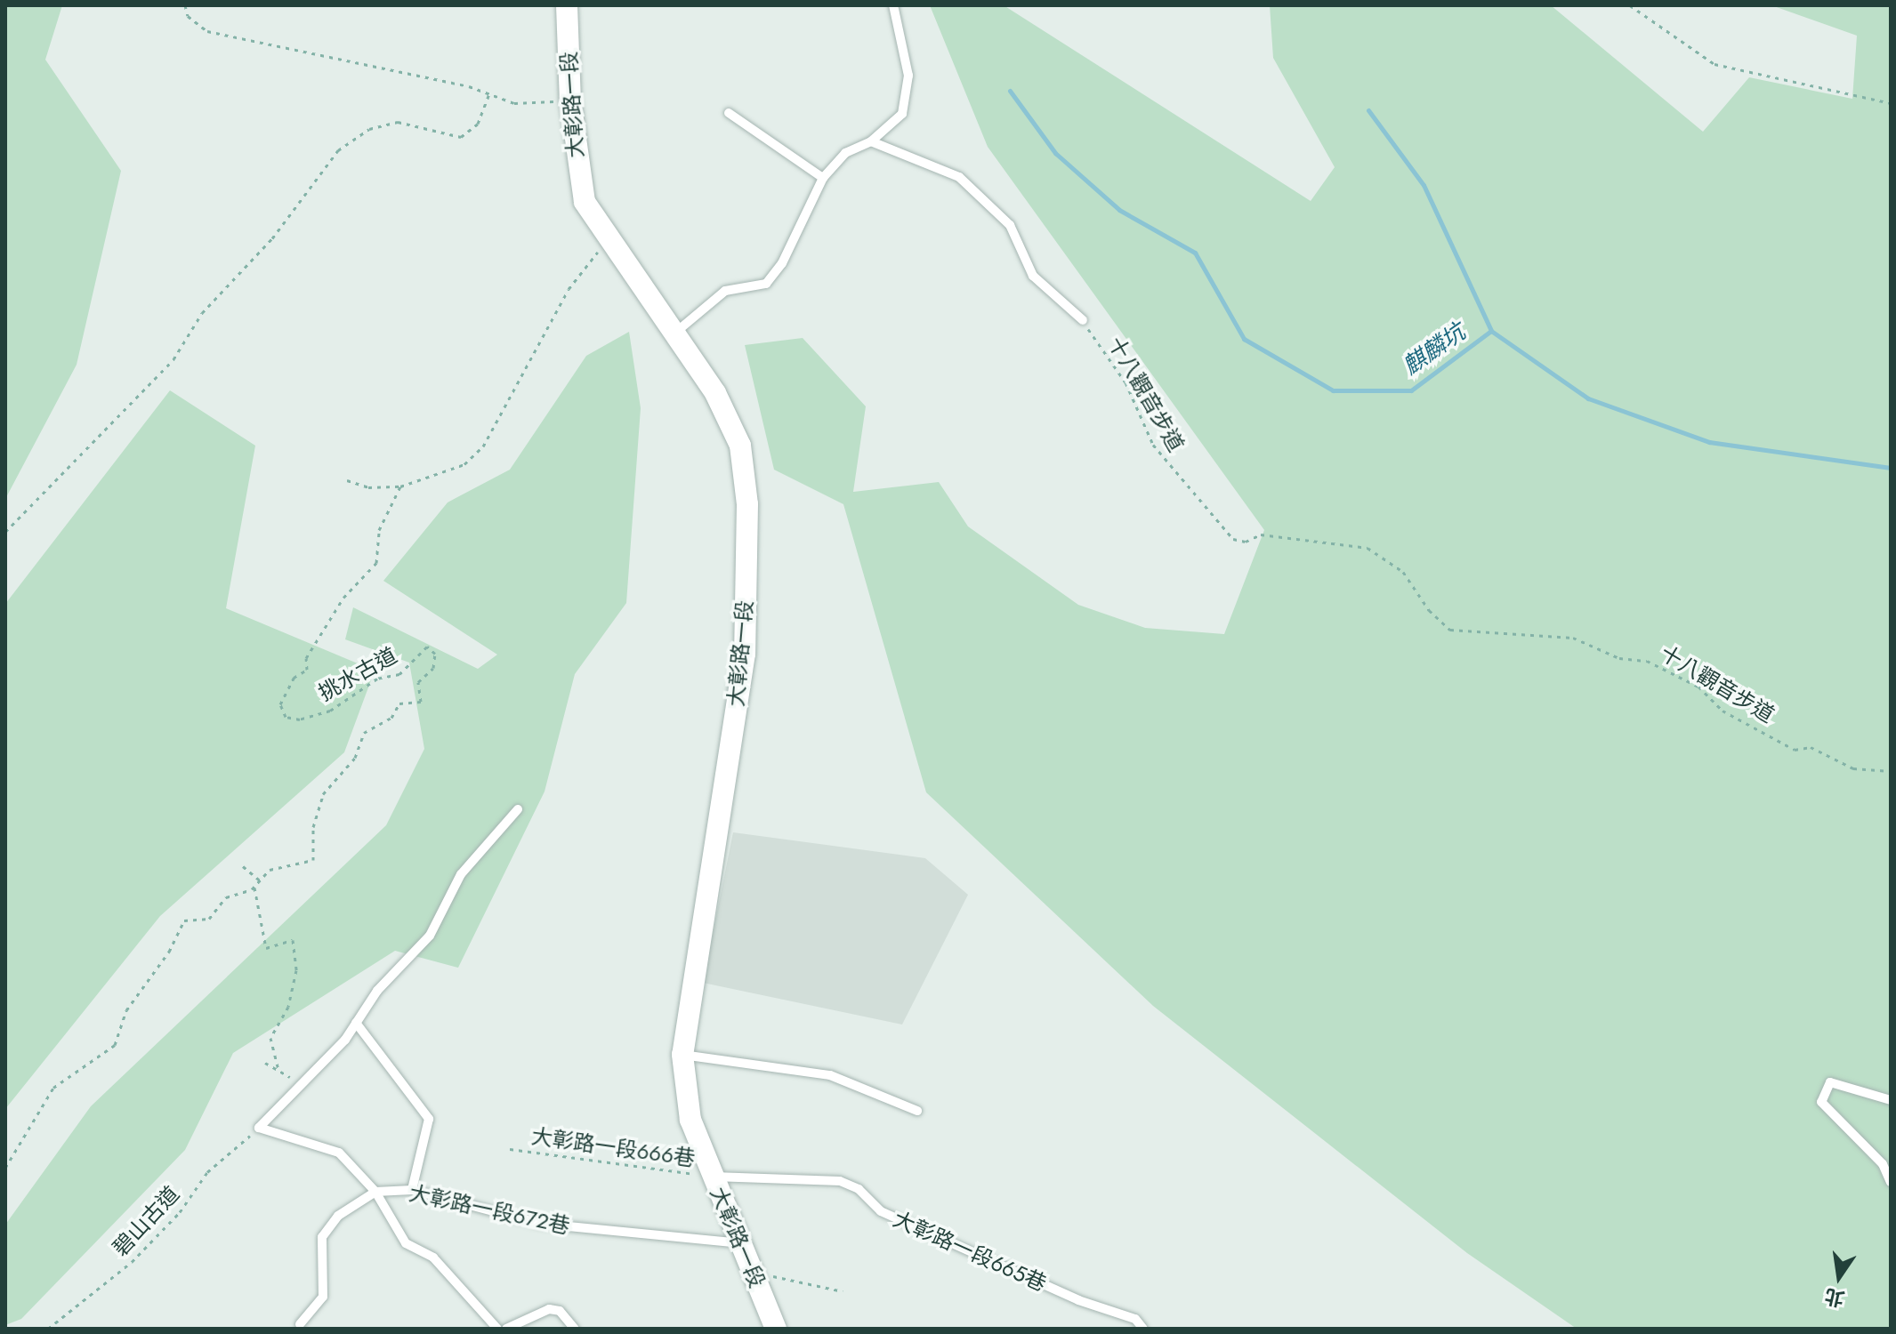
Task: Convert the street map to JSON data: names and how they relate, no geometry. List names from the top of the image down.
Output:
{
  "streets": {
    "main road": ["大彰路一段"],
    "lane": ["大彰路一段672巷", "大彰路一段665巷"],
    "path": [
      "十八觀音步道",
      "挑水古道",
      "大彰路一段666巷",
      "碧山古道"
    ]
  },
  "crossings": [
    ["大彰路一段", "大彰路一段666巷"],
    ["大彰路一段", "大彰路一段672巷"],
    ["大彰路一段", "大彰路一段665巷"],
    ["大彰路一段666巷", "大彰路一段665巷"]
  ],
  "water": ["麒麟坑"],
  "north": "bottom"
}
